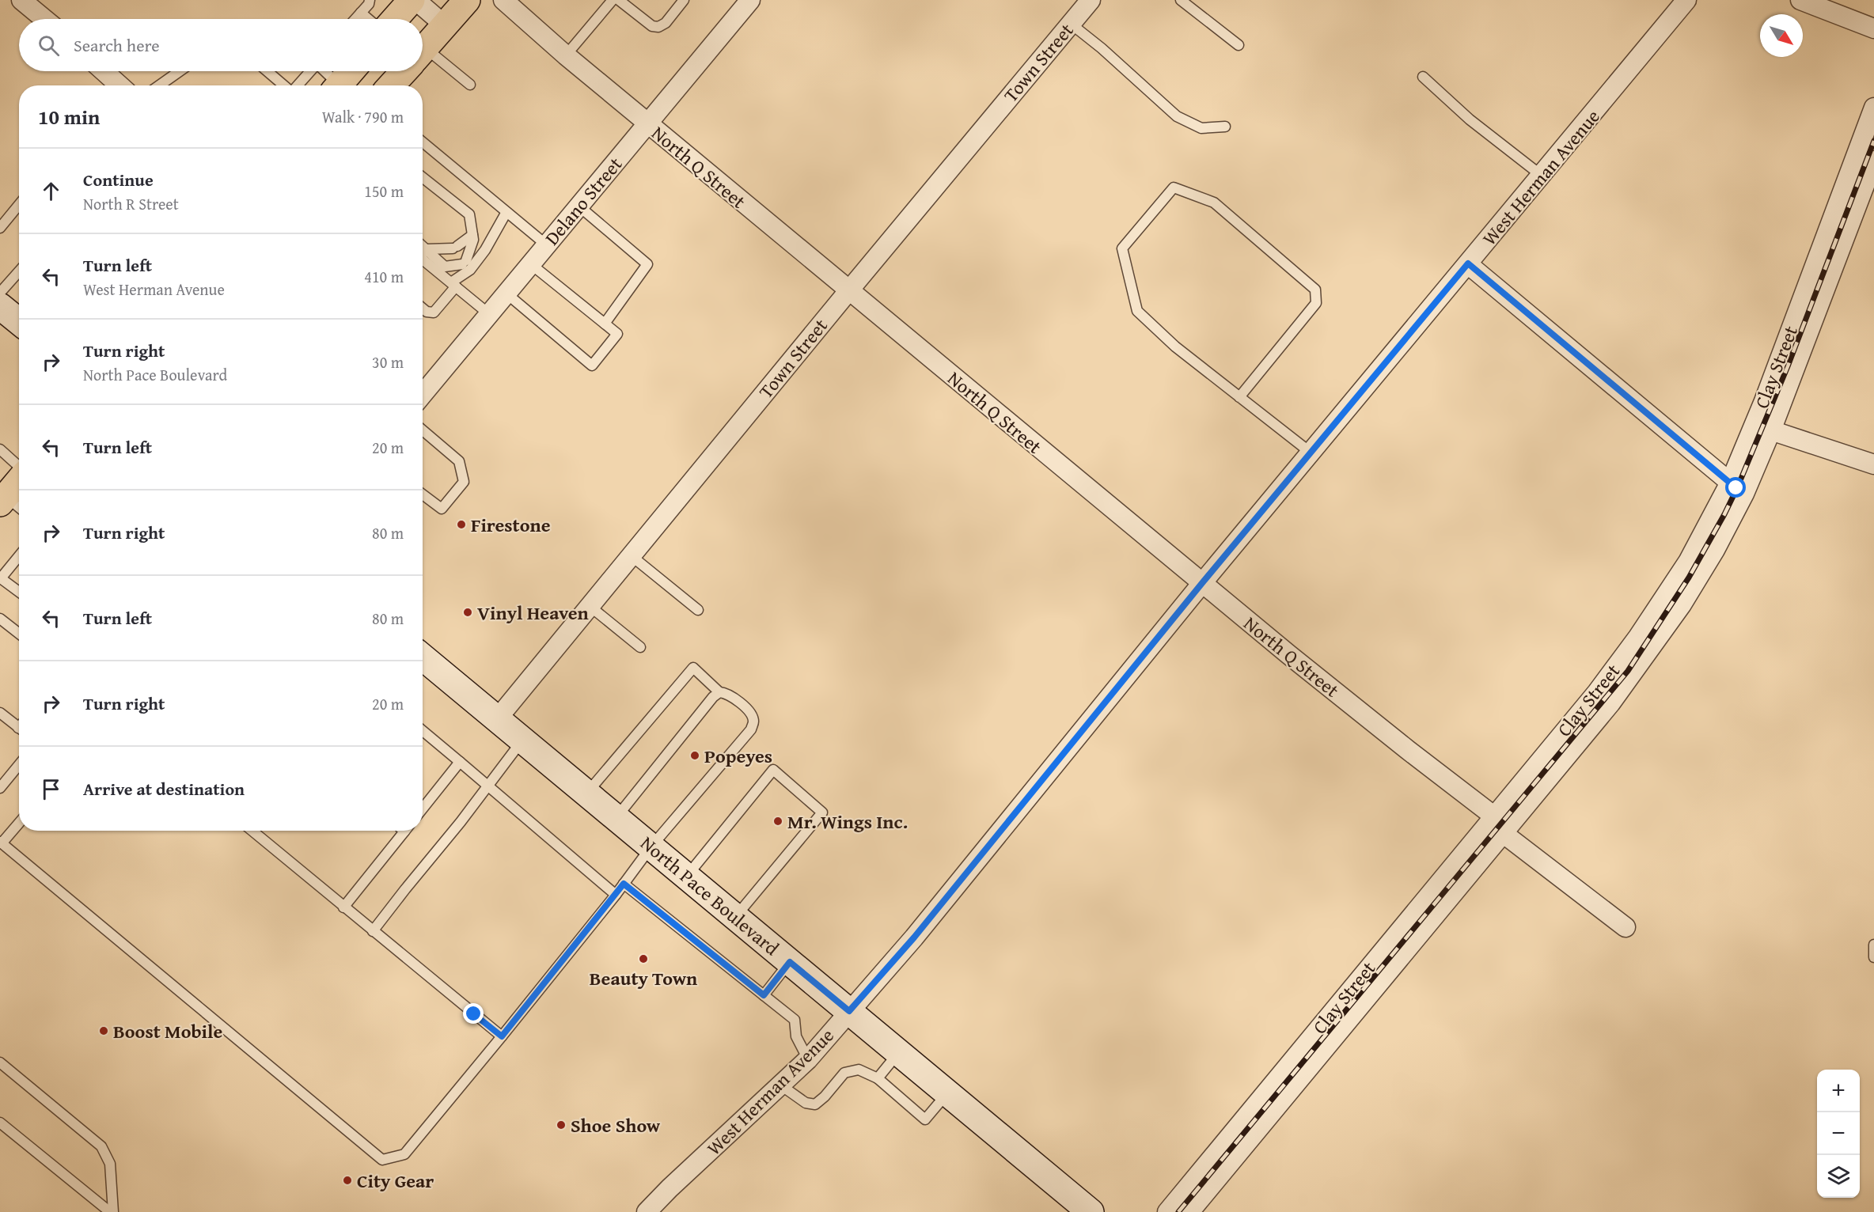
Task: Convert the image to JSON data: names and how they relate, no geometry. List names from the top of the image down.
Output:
{
  "streets": {
    "main road": ["North Pace Boulevard"],
    "street": [
      "Town Street",
      "North Q Street",
      "West Herman Avenue",
      "Delano Street",
      "Clay Street"
    ]
  },
  "crossings": [
    ["Town Street", "North Q Street"],
    ["Town Street", "North Pace Boulevard"],
    ["North Q Street", "West Herman Avenue"],
    ["North Q Street", "Delano Street"],
    ["North Q Street", "Clay Street"],
    ["West Herman Avenue", "North Pace Boulevard"]
  ],
  "places": [
    "Firestone",
    "Vinyl Heaven",
    "Popeyes",
    "Mr. Wings Inc.",
    "Beauty Town",
    "Boost Mobile",
    "Shoe Show",
    "City Gear"
  ],
  "north": "bottom right",
  "page": {
    "search": "Search here",
    "heading": ["10 min", "Walk · 790 m"],
    "list": [
      ["Continue", "North R Street", "150 m"],
      ["Turn left", "West Herman Avenue", "410 m"],
      ["Turn right", "North Pace Boulevard", "30 m"],
      ["Turn left", "20 m"],
      ["Turn right", "80 m"],
      ["Turn left", "80 m"],
      ["Turn right", "20 m"],
      "Arrive at destination"
    ],
    "map_buttons": ["+", "−"]
  }
}
